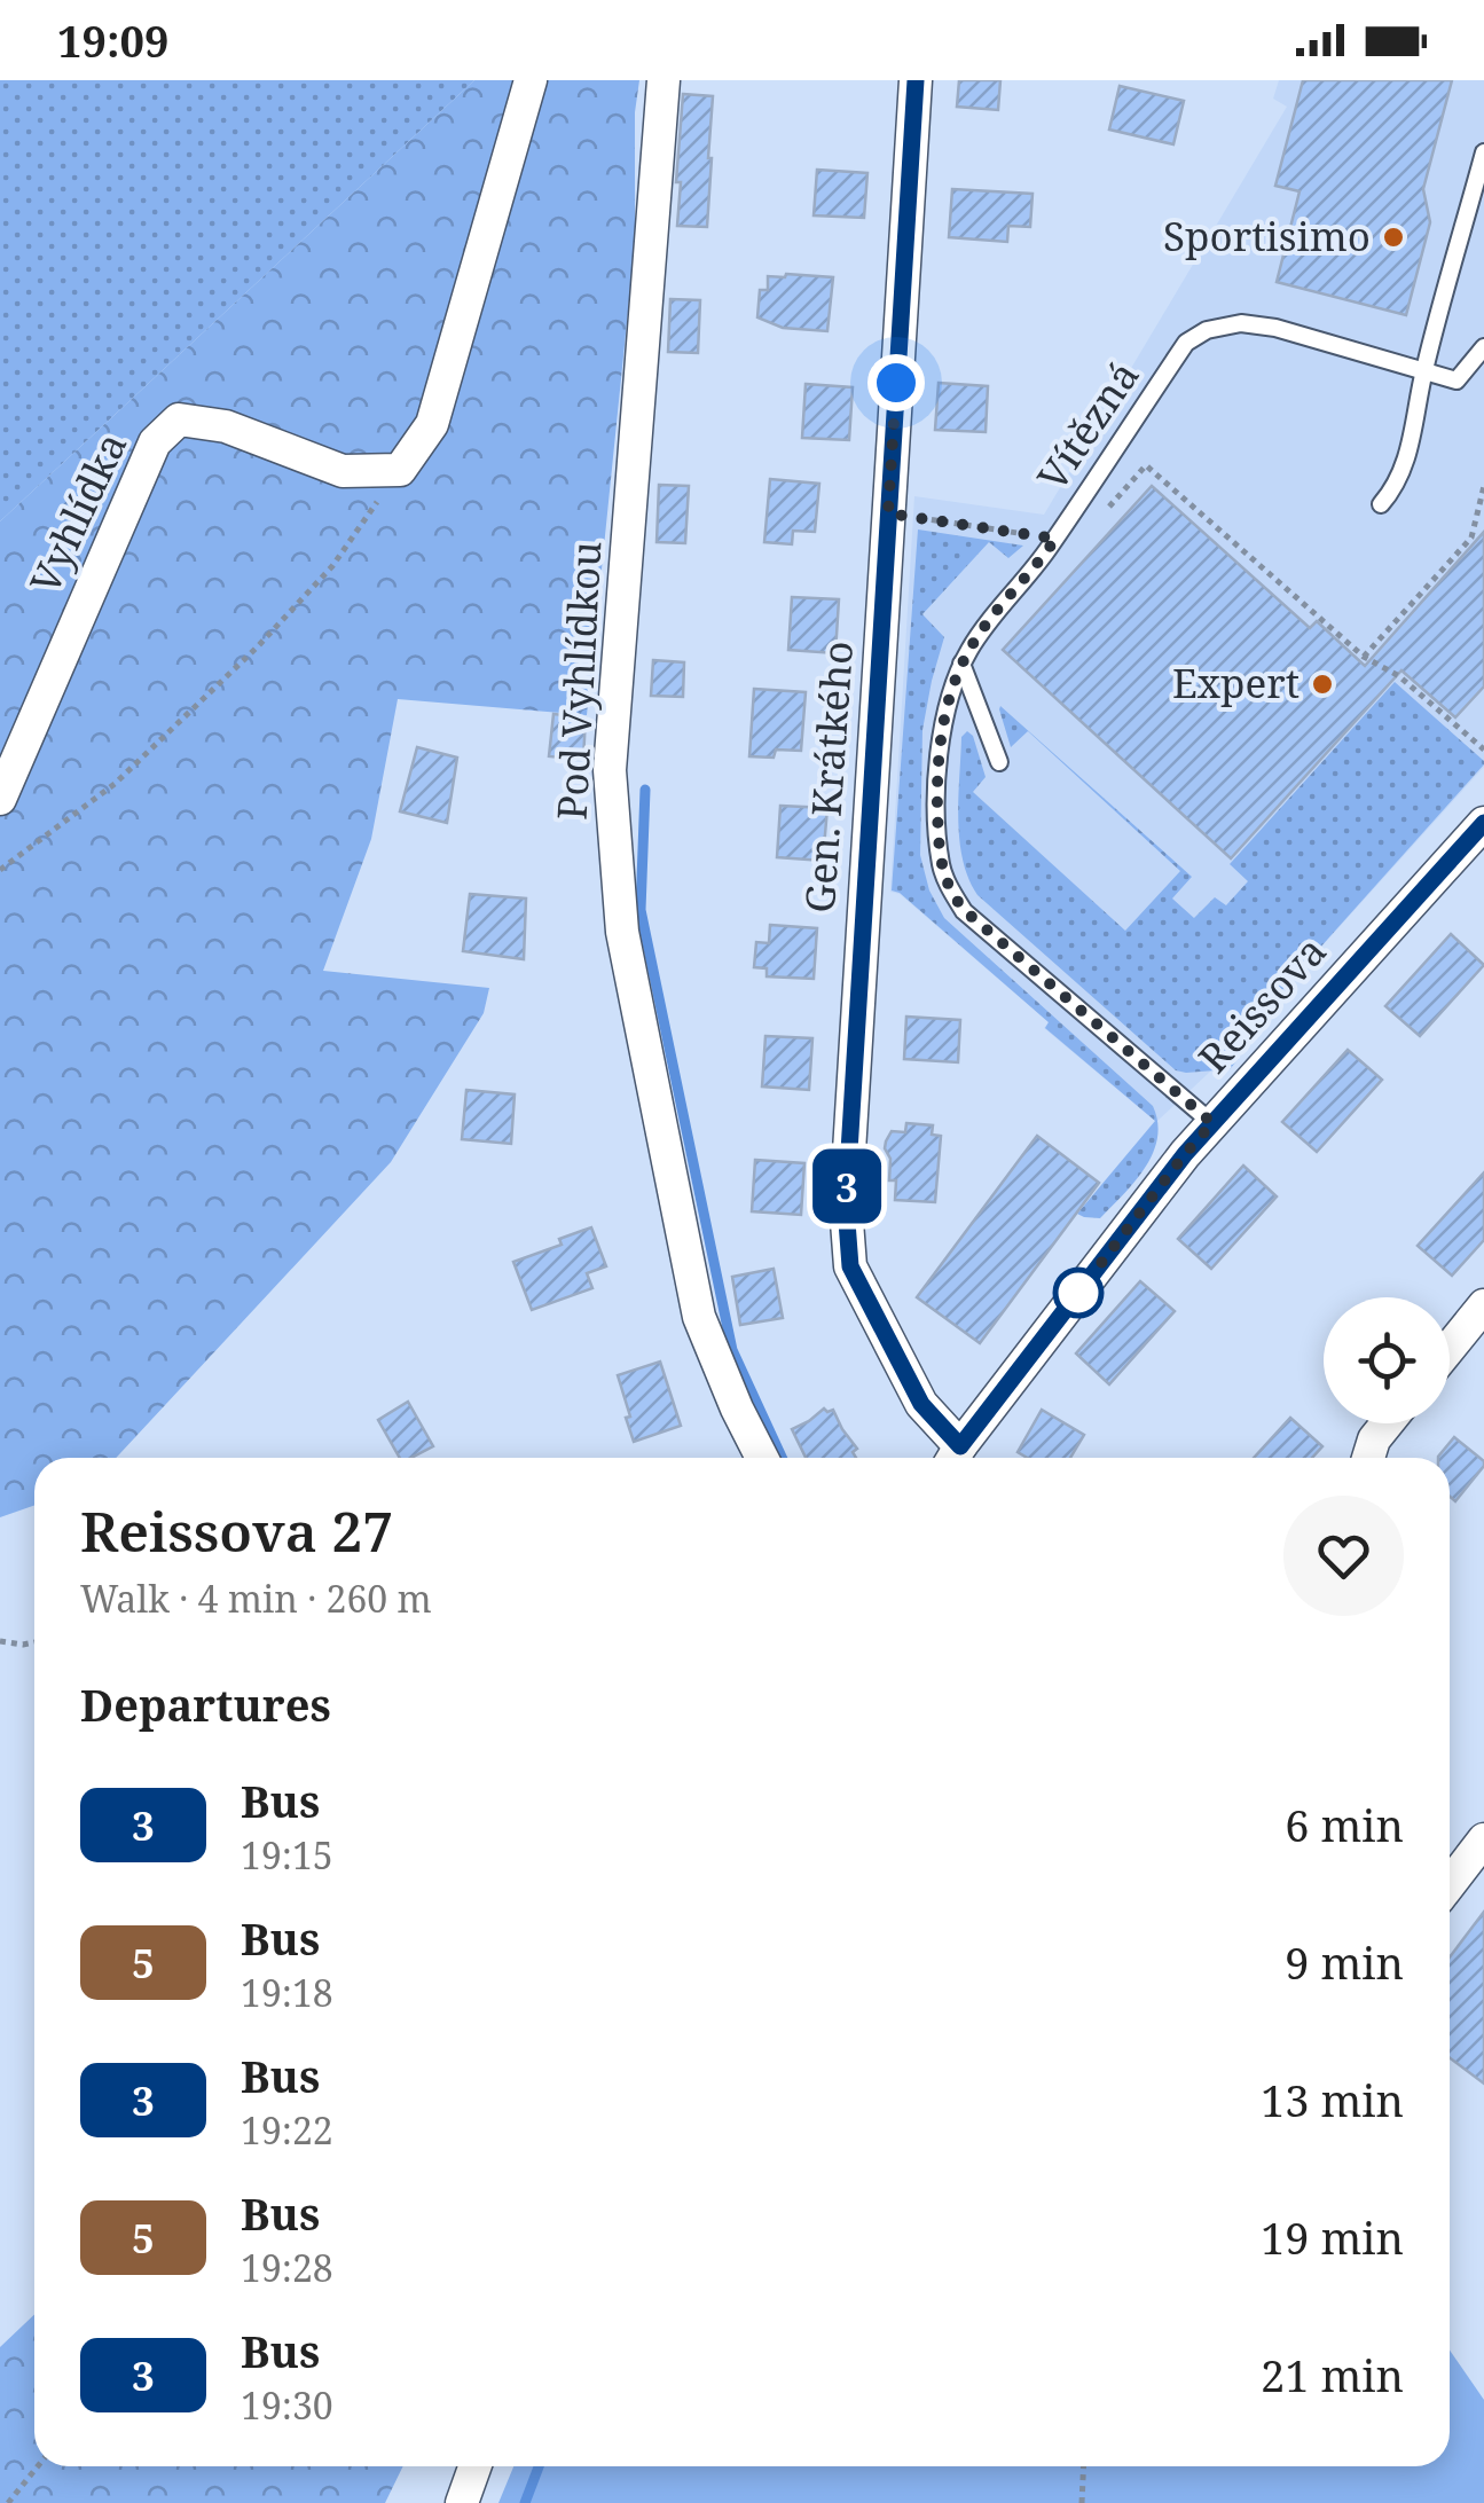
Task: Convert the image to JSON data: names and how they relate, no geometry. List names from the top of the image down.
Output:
{
  "streets": {
    "street": [
      "Vyhlídka",
      "Pod Vyhlídkou",
      "Gen. Krátkého",
      "Reissova"
    ],
    "lane": ["Vítězná"]
  },
  "crossings": [
    ["Vítězná", "Reissova"],
    ["Gen. Krátkého", "Reissova"]
  ],
  "places": ["Sportisimo", "Expert"],
  "lines": ["bus line 3"],
  "page": {
    "status": "19:09",
    "on_map": "3",
    "heading": [
      ["Reissova 27", "Walk · 4 min · 260 m"],
      "Departures"
    ],
    "list": [
      {
        "mark": "3",
        "name": "Bus",
        "note": "19:15",
        "value": "6 min"
      },
      {
        "mark": "5",
        "name": "Bus",
        "note": "19:18",
        "value": "9 min"
      },
      {
        "mark": "3",
        "name": "Bus",
        "note": "19:22",
        "value": "13 min"
      },
      {
        "mark": "5",
        "name": "Bus",
        "note": "19:28",
        "value": "19 min"
      },
      {
        "mark": "3",
        "name": "Bus",
        "note": "19:30",
        "value": "21 min"
      }
    ]
  }
}
